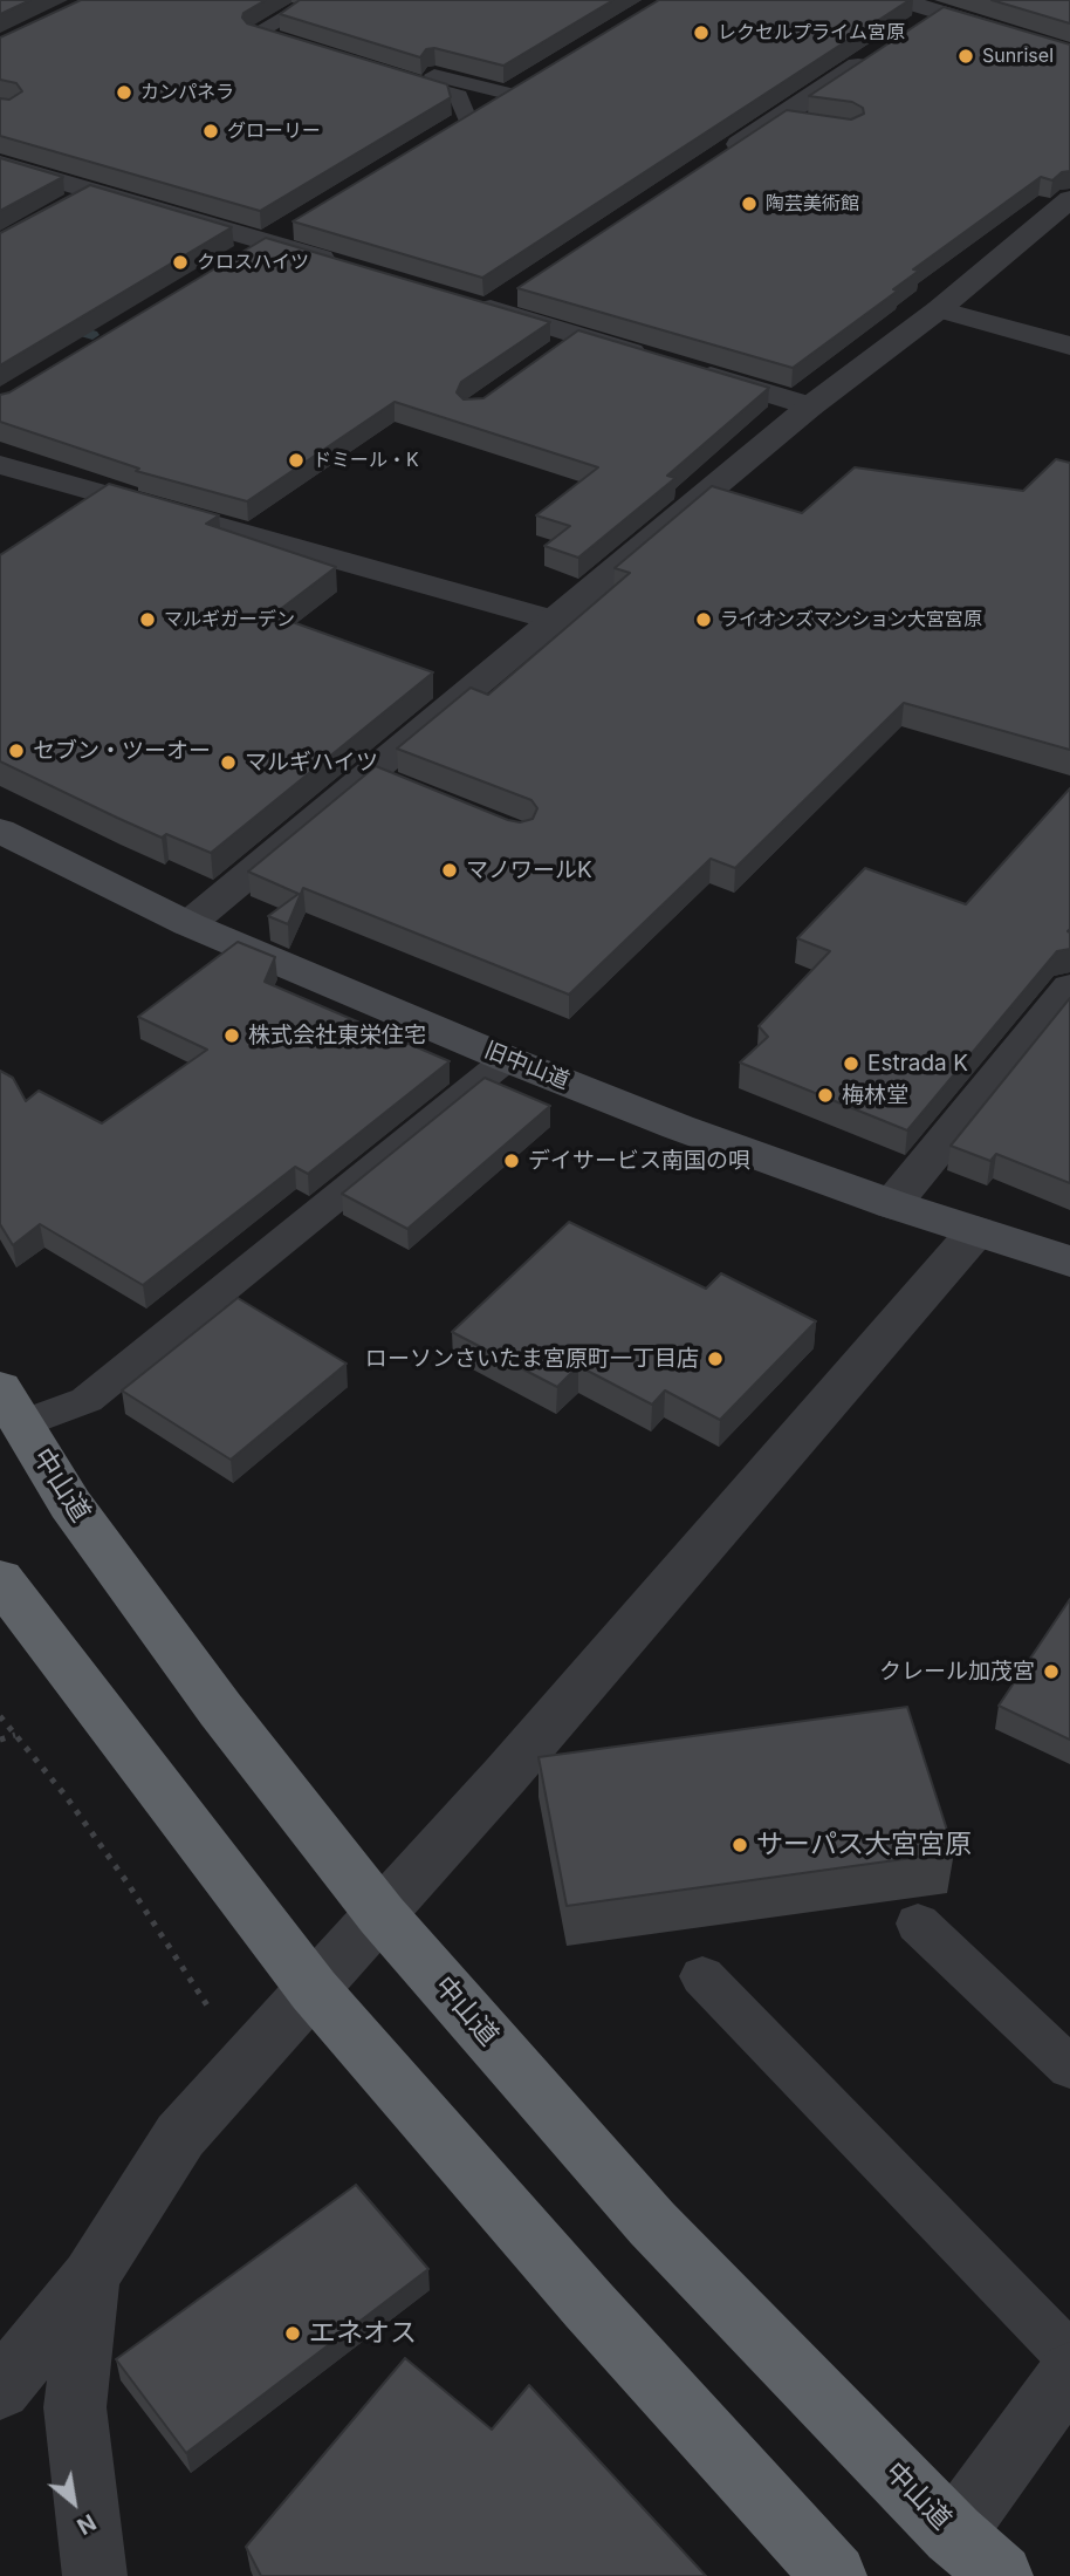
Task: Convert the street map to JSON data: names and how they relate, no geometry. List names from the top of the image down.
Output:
{
  "streets": {
    "highway": ["中山道"],
    "main road": ["旧中山道"]
  },
  "places": [
    "レクセルプライム宮原",
    "SunriseⅠ",
    "カンパネラ",
    "グローリー",
    "陶芸美術館",
    "クロスハイツ",
    "ドミール・K",
    "マルギガーデン",
    "ライオンズマンション大宮宮原",
    "セブン・ツーオー",
    "マルギハイツ",
    "マノワールK",
    "株式会社東栄住宅",
    "Estrada K",
    "梅林堂",
    "デイサービス南国の唄",
    "ローソンさいたま宮原町一丁目店",
    "クレール加茂宮",
    "サーパス大宮宮原",
    "エネオス"
  ],
  "north": "bottom right"
}
